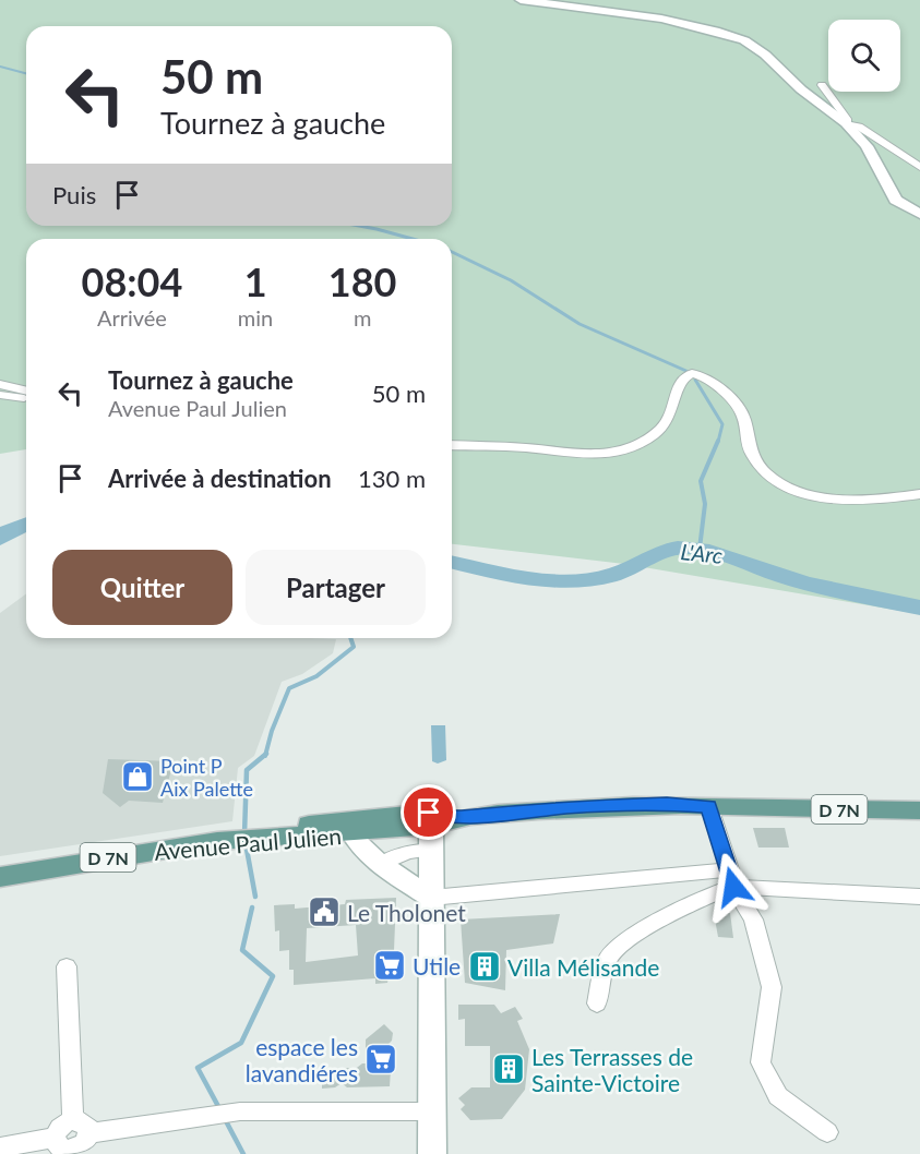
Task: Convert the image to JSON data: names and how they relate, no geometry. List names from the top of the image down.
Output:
{
  "streets": {
    "main road": ["D 7N", "Avenue Paul Julien"]
  },
  "water": ["L'Arc"],
  "places": {
    "shop": ["Point P Aix Palette"],
    "public building": ["Le Tholonet"],
    "supermarket": ["Utile", "espace les lavandiéres"],
    "building": ["Villa Mélisande", "Les Terrasses de Sainte-Victoire"]
  },
  "page": {
    "turn": ["50 m", "Tournez à gauche"],
    "then": "Puis",
    "eta": [
      "08:04",
      "Arrivée",
      "1",
      "min",
      "180",
      "m"
    ],
    "list": [
      {
        "name": "Tournez à gauche",
        "note": "Avenue Paul Julien",
        "value": "50 m"
      },
      {
        "name": "Arrivée à destination",
        "value": "130 m"
      }
    ],
    "buttons": ["Quitter", "Partager"]
  }
}
